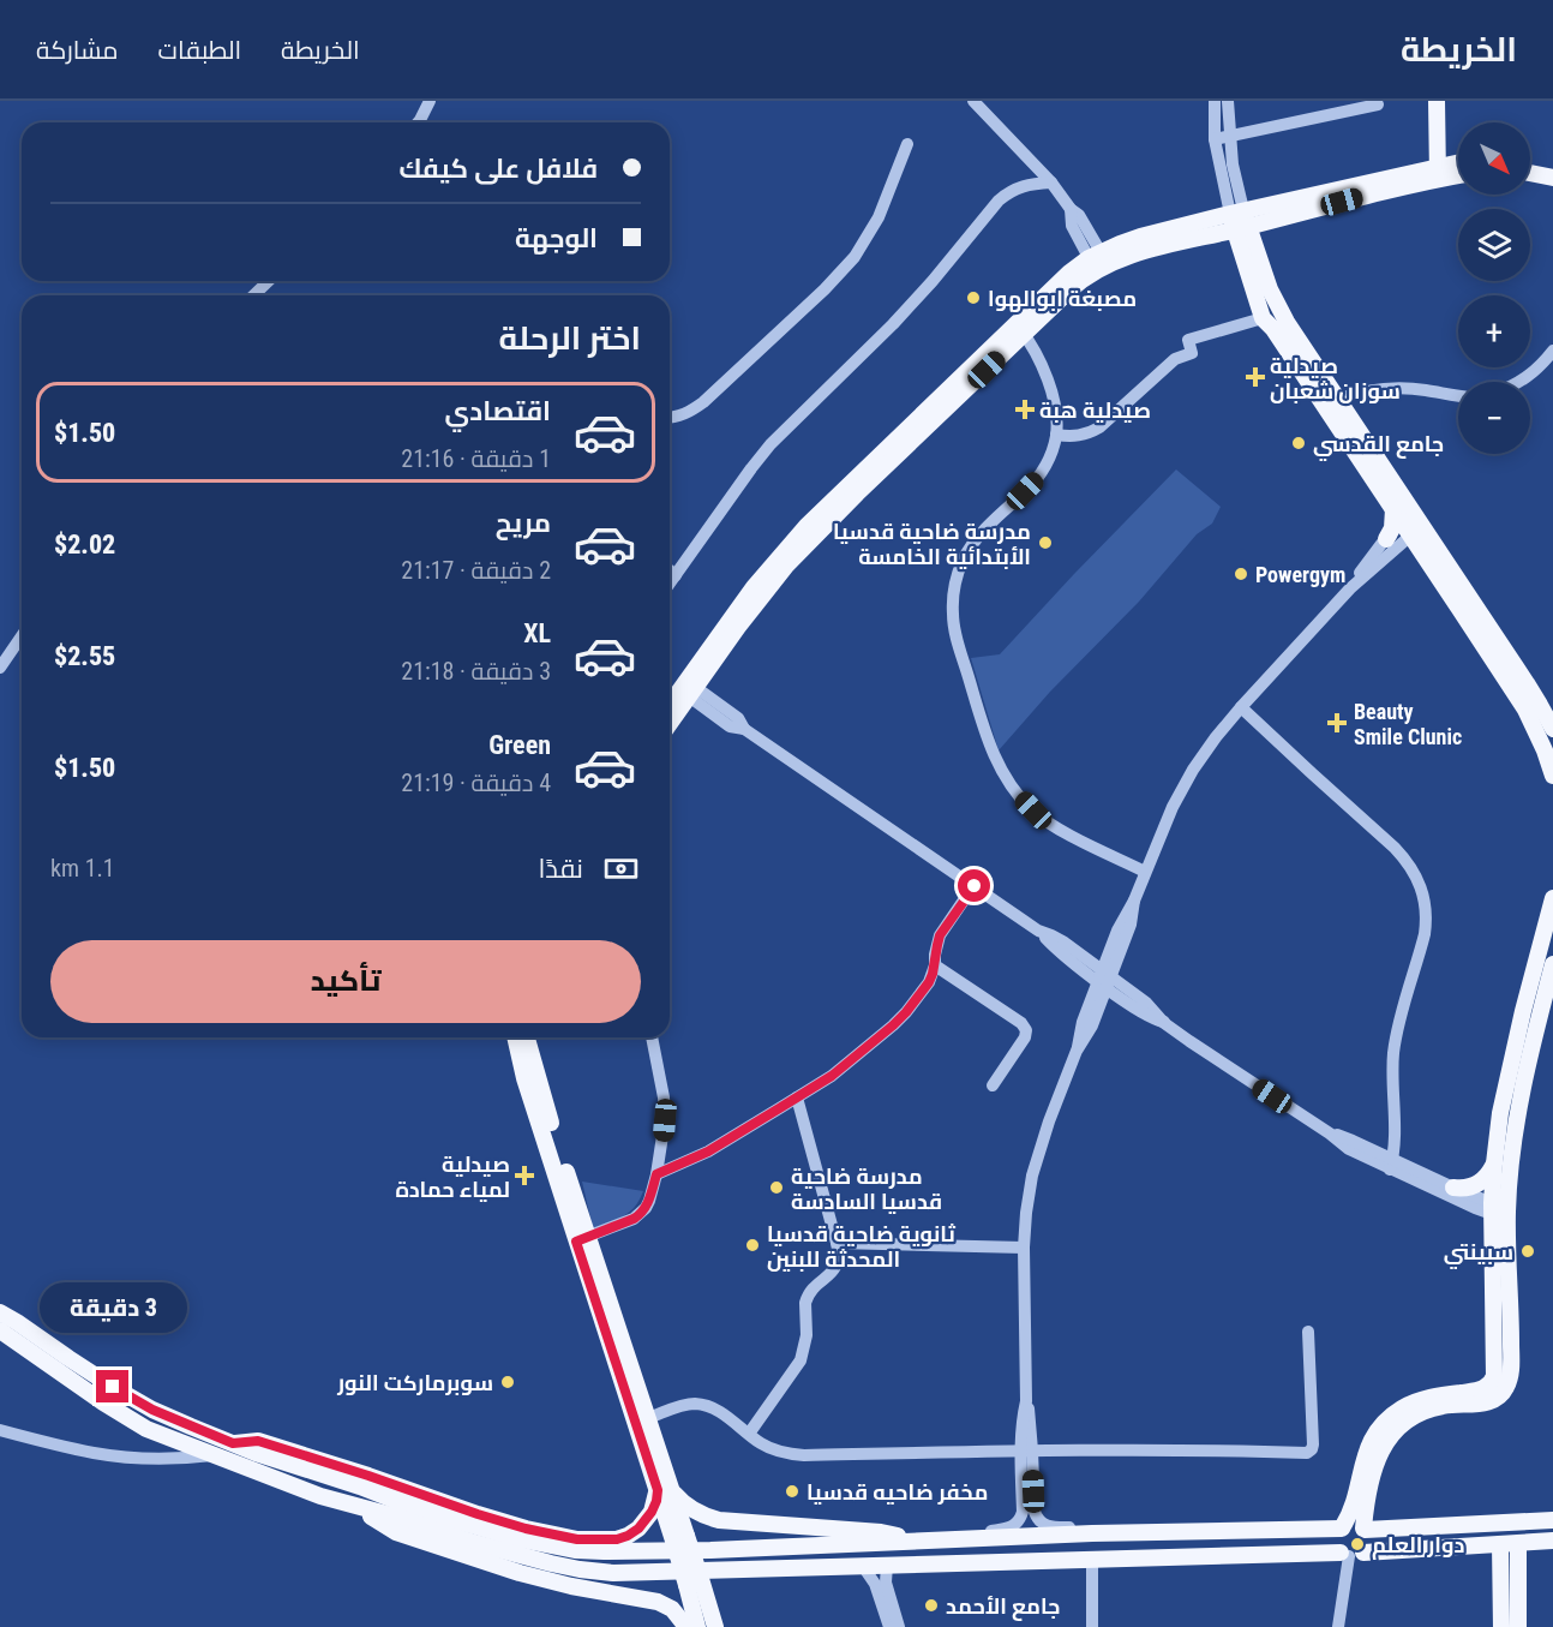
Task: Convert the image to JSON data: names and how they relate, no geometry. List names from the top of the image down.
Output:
{
  "places": {
    "other": [
      "مصبغة ابوالهوا",
      "جامع القدسي",
      "مدرسة ضاحية قدسيا الأبتدائية الخامسة",
      "Powergym",
      "مدرسة ضاحية قدسيا السادسة",
      "ثانوية ضاحية قدسيا المحدثة للبنين",
      "سبينتي",
      "سوبرماركت النور",
      "مخفر ضاحيه قدسيا",
      "دوار العلم",
      "جامع الأحمد"
    ],
    "health": [
      "صيدلية سوزان شعبان",
      "صيدلية هبة",
      "Beauty Smile Clunic",
      "صيدلية لمياء حمادة"
    ]
  },
  "north": "bottom right",
  "page": {
    "header": "الخريطة",
    "nav": ["الخريطة", "الطبقات", "مشاركة"],
    "map_buttons": ["+", "−"],
    "banner": ["فلافل على كيفك", "الوجهة"],
    "heading": "اختر الرحلة",
    "list": [
      {
        "name": "اقتصادي",
        "note": "1 دقيقة · 21:16",
        "value": "$1.50"
      },
      {
        "name": "مريح",
        "note": "2 دقيقة · 21:17",
        "value": "$2.02"
      },
      {
        "name": "XL",
        "note": "3 دقيقة · 21:18",
        "value": "$2.55"
      },
      {
        "name": "Green",
        "note": "4 دقيقة · 21:19",
        "value": "$1.50"
      }
    ],
    "pay": ["نقدًا", "1.1 km"],
    "buttons": "تأكيد",
    "bubble": "3 دقيقة"
  }
}
